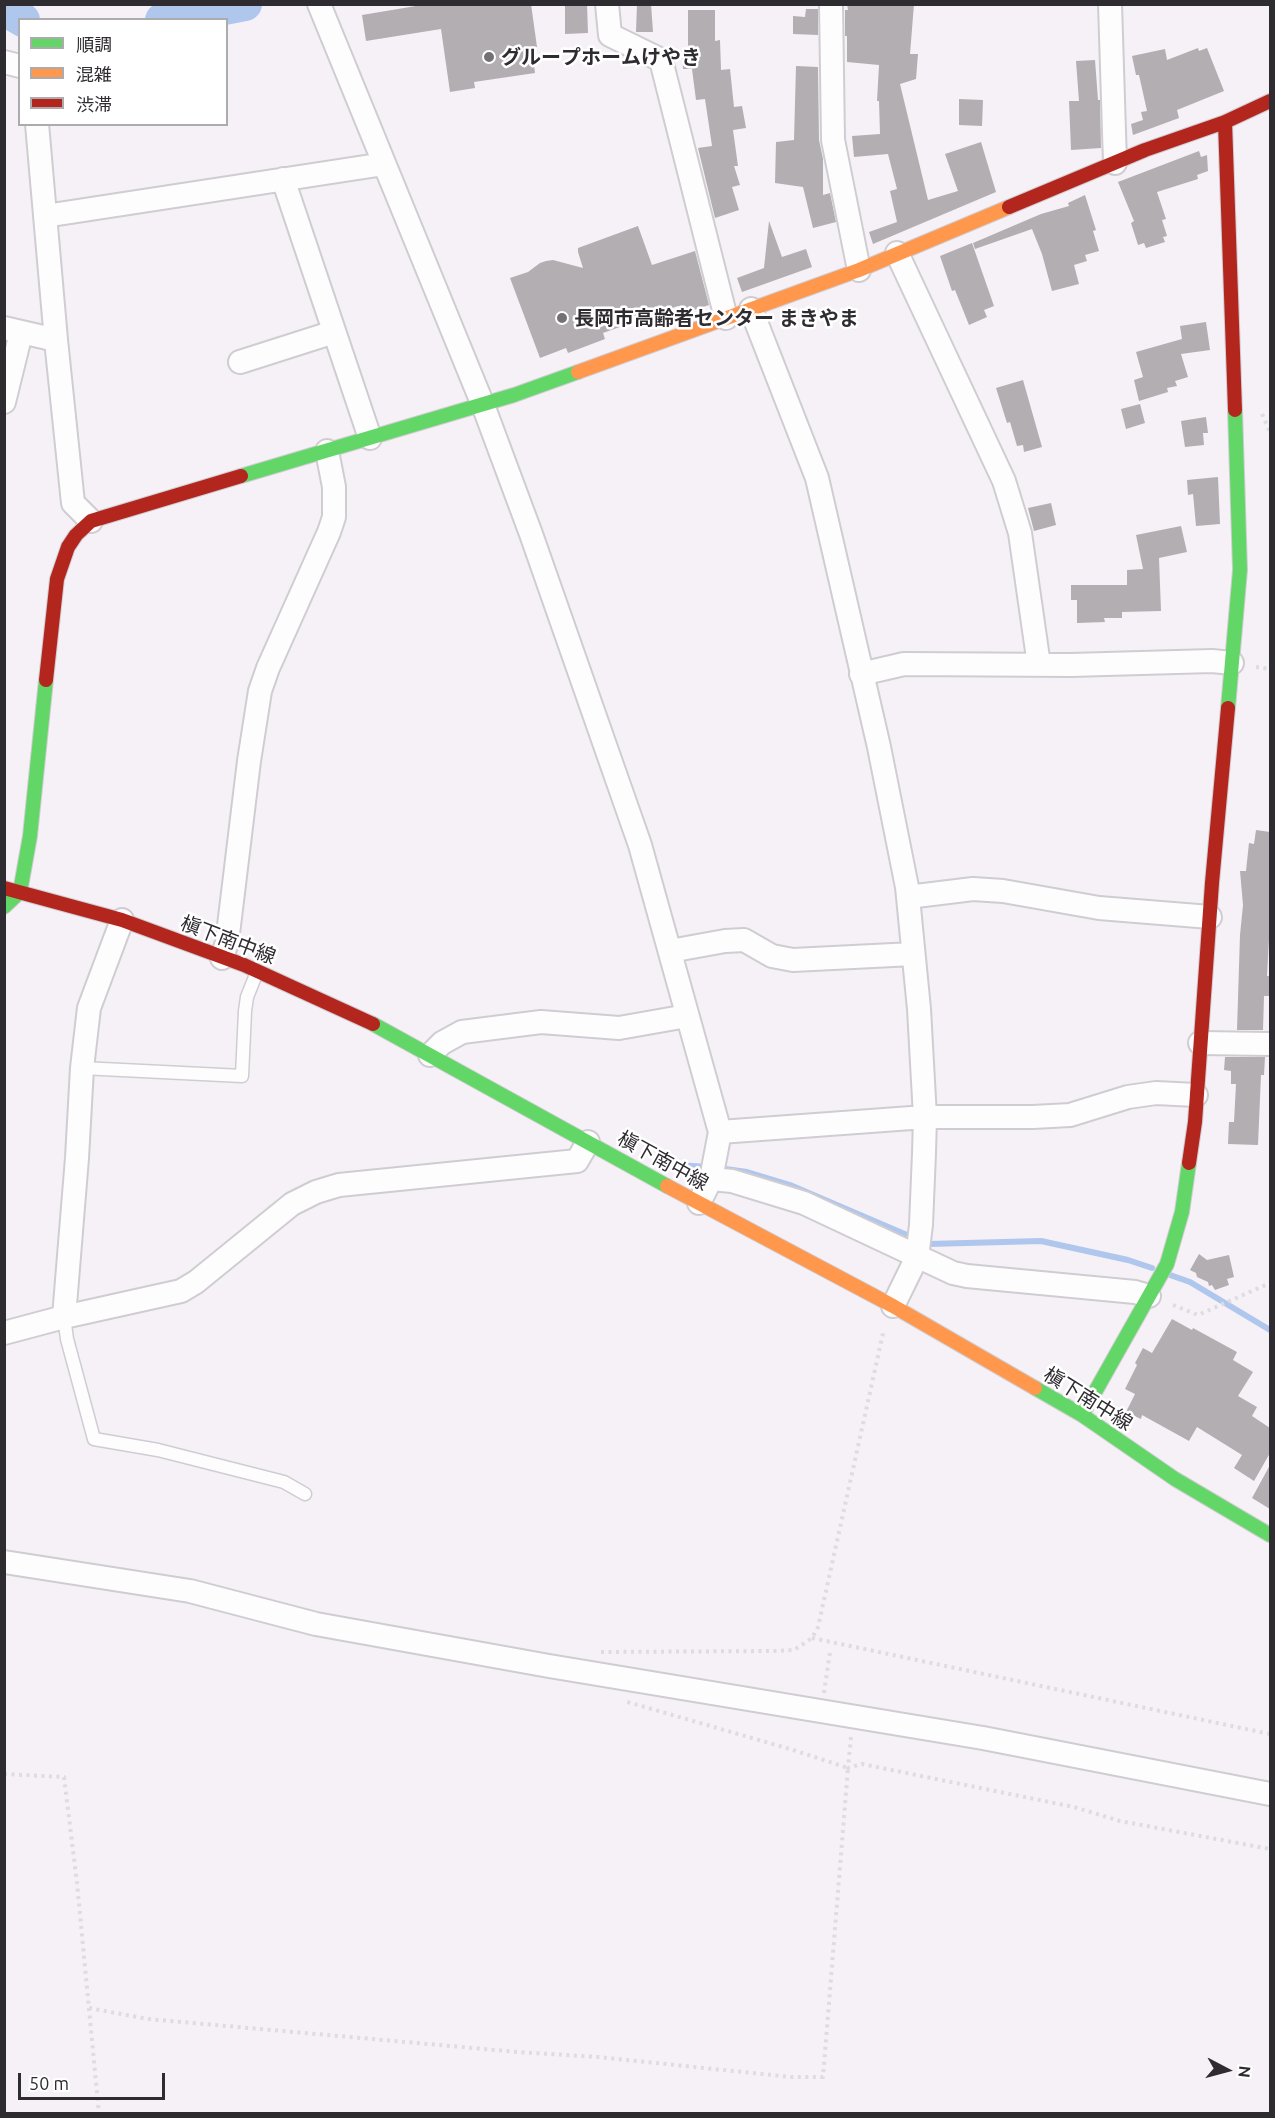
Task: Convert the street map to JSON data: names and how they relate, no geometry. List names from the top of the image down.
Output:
{
  "streets": {
    "street": ["槇下南中線"]
  },
  "places": ["グループホームけやき", "長岡市高齢者センター まきやま"],
  "legend": ["順調", "混雑", "渋滞"],
  "scale_bar": "50 m",
  "north": "right"
}
